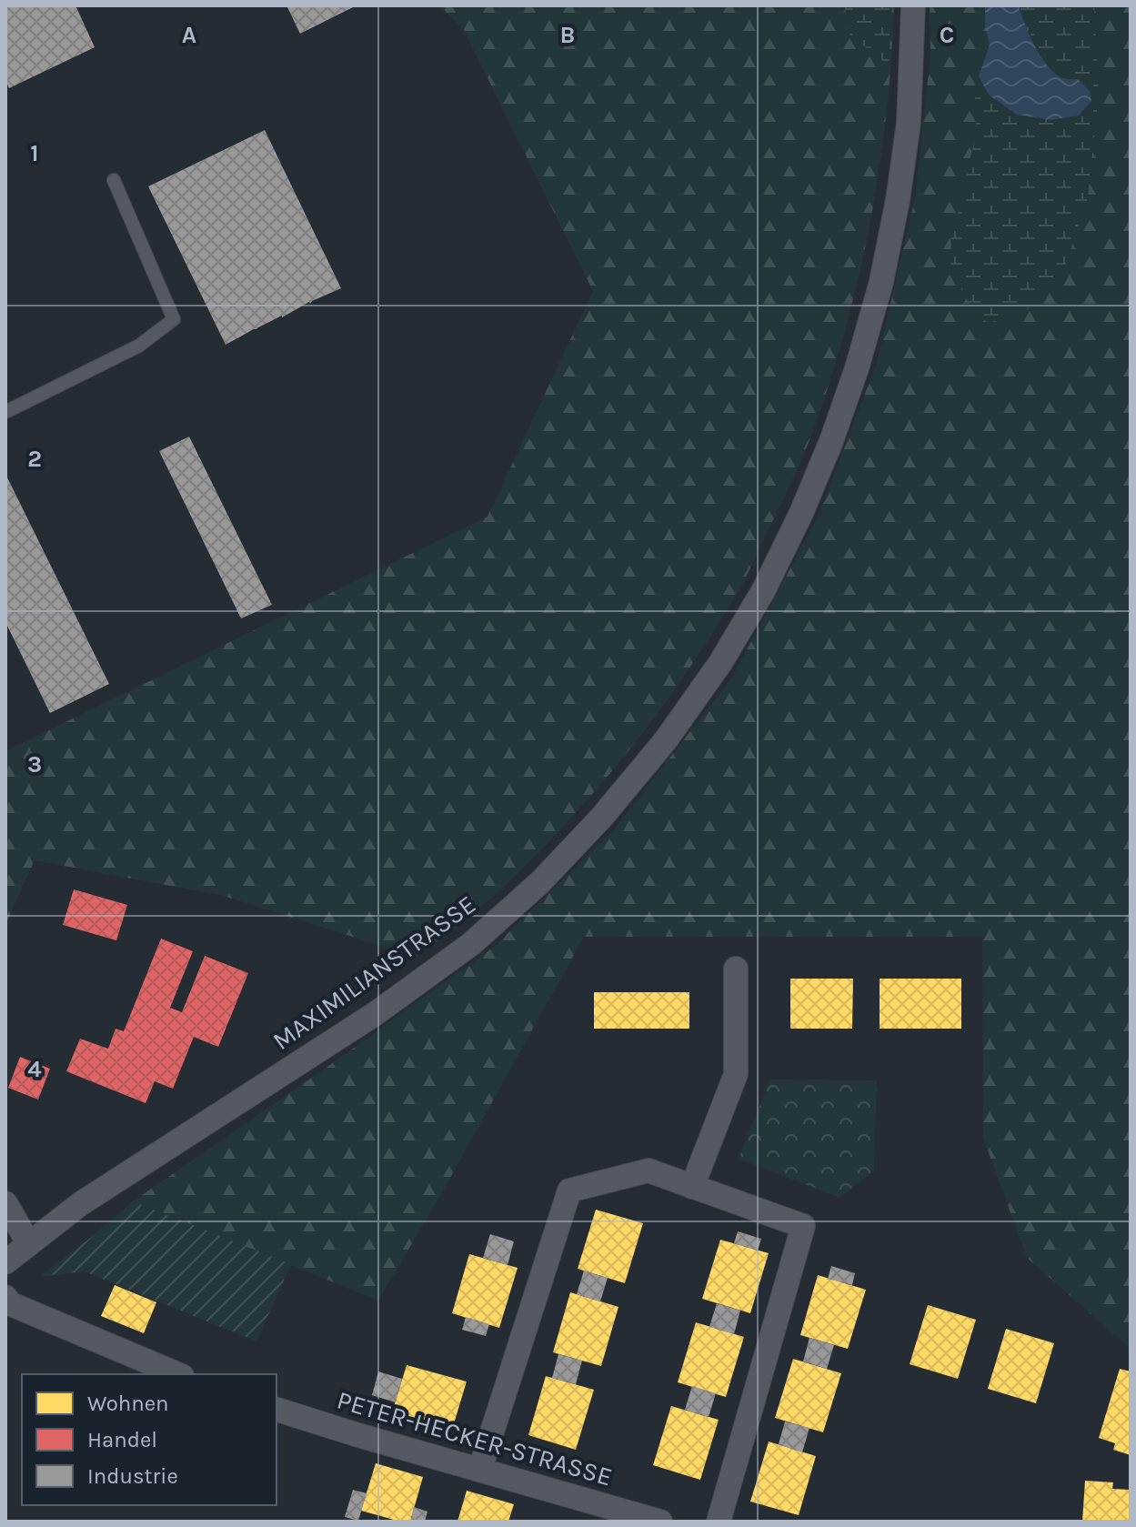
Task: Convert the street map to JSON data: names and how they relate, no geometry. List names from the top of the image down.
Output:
{
  "streets": {
    "street": ["MAXIMILIANSTRASSE", "PETER-HECKER-STRASSE"]
  },
  "legend": ["Wohnen", "Handel", "Industrie"],
  "grid": {
    "columns": ["A", "B", "C"],
    "rows": [
      "1",
      "2",
      "3",
      "4"
    ]
  }
}
